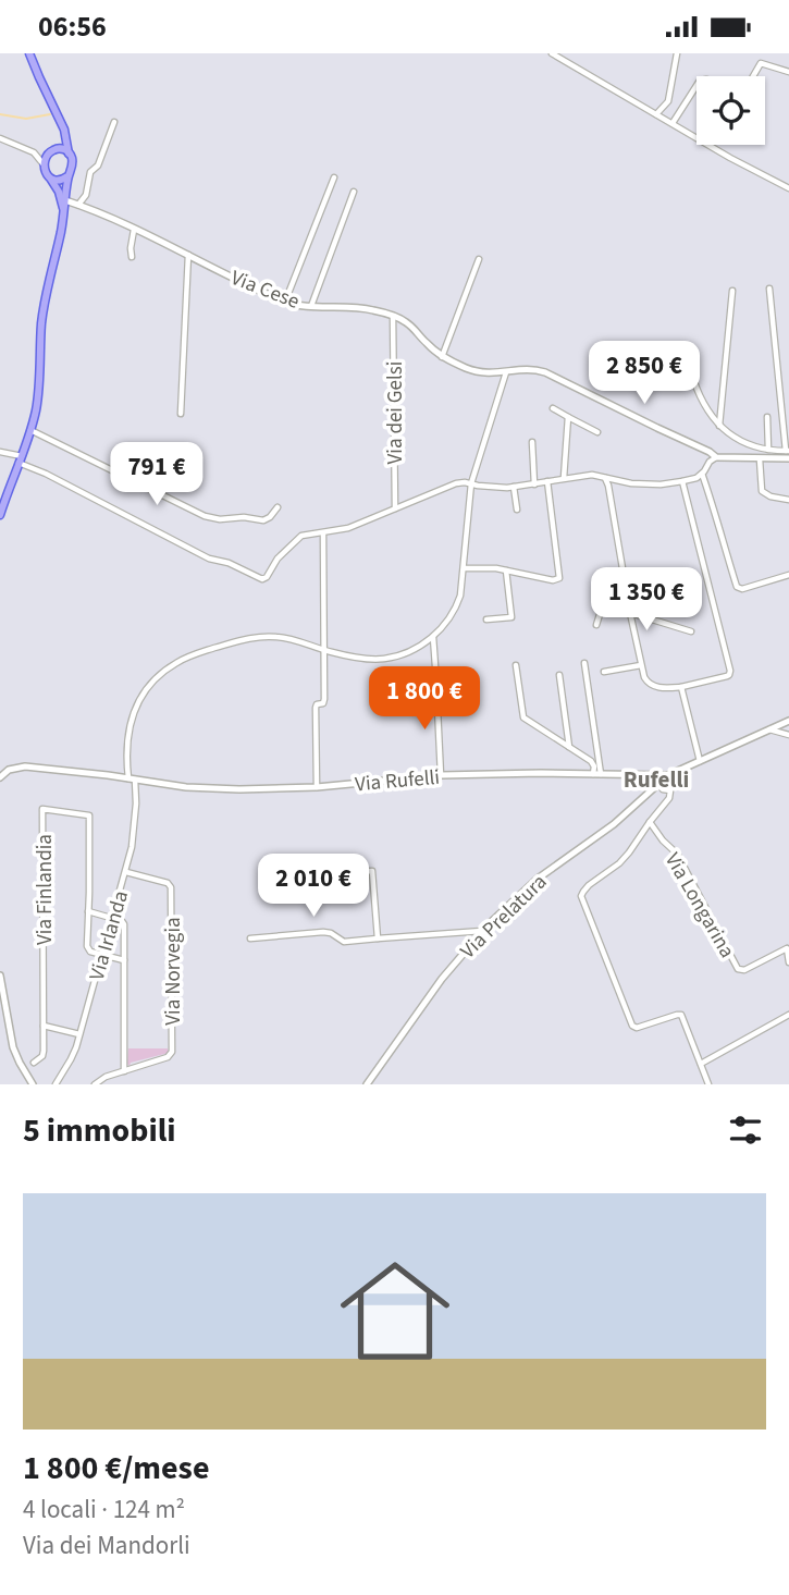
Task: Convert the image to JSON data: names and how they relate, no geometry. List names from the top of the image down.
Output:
{
  "streets": {
    "street": [
      "Via Cese",
      "Via dei Gelsi",
      "Via Rufelli",
      "Via Finlandia",
      "Via Longarina",
      "Via Prelatura",
      "Via Irlanda",
      "Via Norvegia"
    ]
  },
  "crossings": [
    ["Via Cese", "Via dei Gelsi"],
    ["Via Rufelli", "Via Prelatura"],
    ["Via Rufelli", "Via Irlanda"],
    ["Via Finlandia", "Via Irlanda"],
    ["Via Irlanda", "Via Norvegia"]
  ],
  "districts": ["Rufelli"],
  "page": {
    "status": "06:56",
    "price": [
      "2 850 €",
      "791 €",
      "1 350 €",
      "1 800 €",
      "2 010 €"
    ],
    "heading": "5 immobili",
    "list": [
      {
        "name": "1 800 €/mese",
        "note": "4 locali · 124 m² · Via dei Mandorli"
      }
    ]
  }
}
